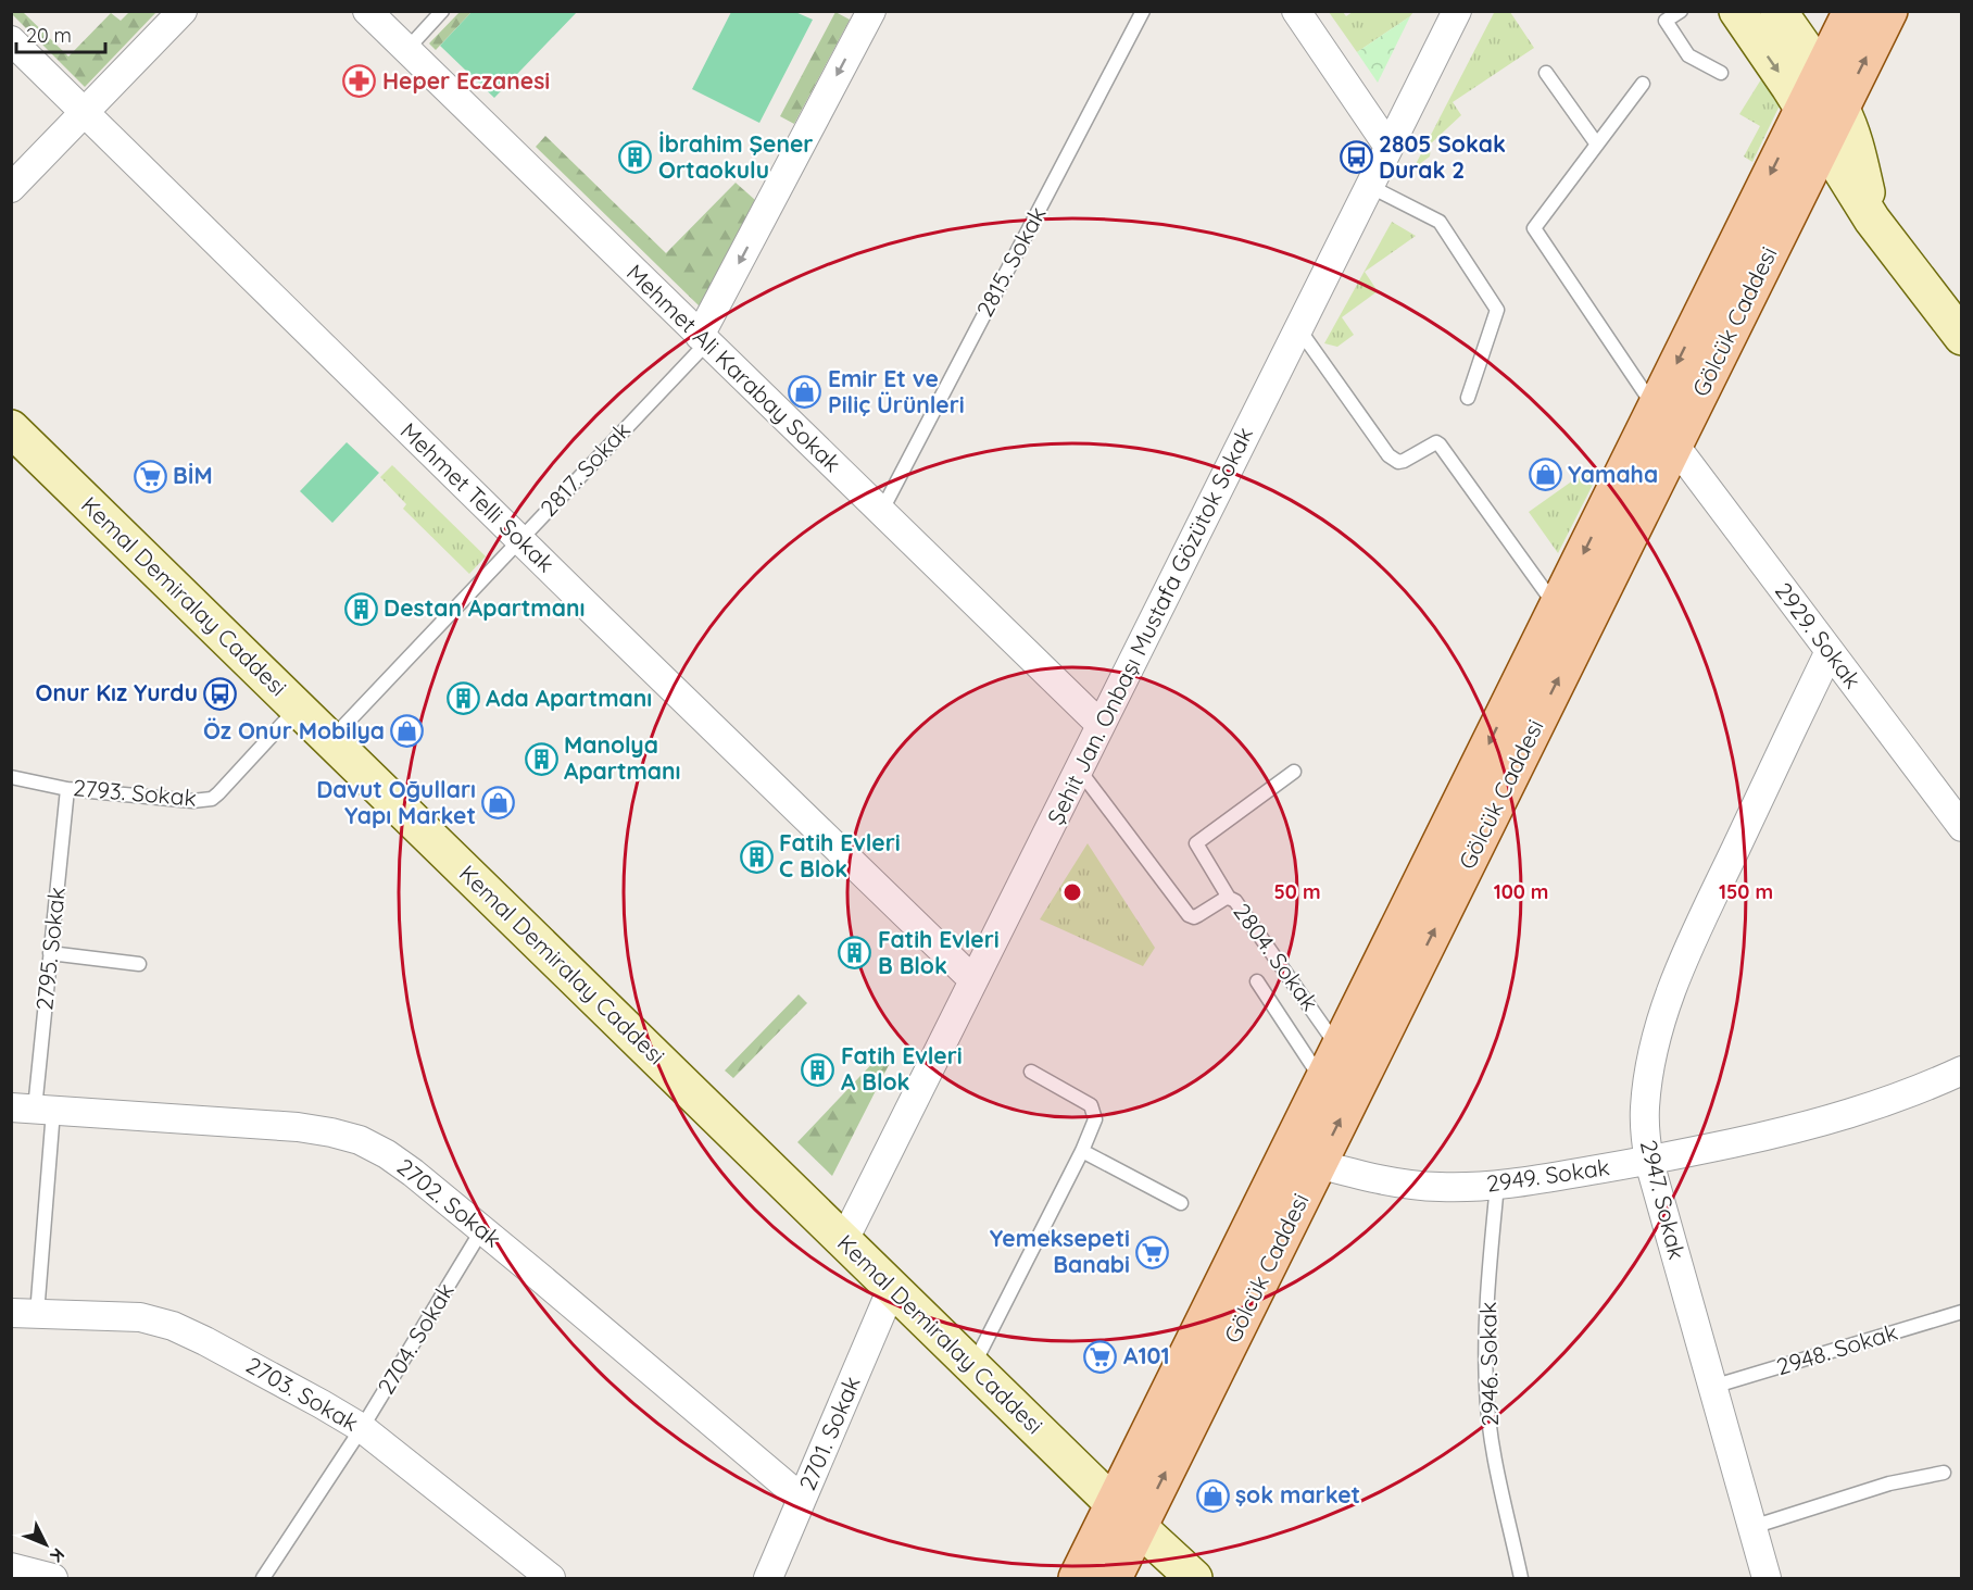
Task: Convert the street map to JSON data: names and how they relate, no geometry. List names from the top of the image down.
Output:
{
  "streets": {
    "main road": ["Gölcük Caddesi"],
    "street": [
      "Mehmet Ali Karabay Sokak",
      "Mehmet Telli Sokak",
      "Kemal Demiralay Caddesi",
      "Şehit Jan. Onbaşı Mustafa Gözütok Sokak",
      "2929. Sokak",
      "2949. Sokak",
      "2947. Sokak",
      "2702. Sokak",
      "2703. Sokak",
      "2701. Sokak"
    ],
    "lane": [
      "2815. Sokak",
      "2817. Sokak",
      "2793. Sokak",
      "2795. Sokak",
      "2804. Sokak",
      "2704. Sokak",
      "2948. Sokak",
      "2946. Sokak"
    ]
  },
  "crossings": [
    ["2815. Sokak", "Mehmet Ali Karabay Sokak"],
    ["Gölcük Caddesi", "Kemal Demiralay Caddesi"],
    ["Gölcük Caddesi", "2929. Sokak"],
    ["Gölcük Caddesi", "2804. Sokak"],
    ["Gölcük Caddesi", "2949. Sokak"],
    ["Mehmet Ali Karabay Sokak", "2817. Sokak"],
    ["Mehmet Ali Karabay Sokak", "Şehit Jan. Onbaşı Mustafa Gözütok Sokak"],
    ["2817. Sokak", "Mehmet Telli Sokak"],
    ["2817. Sokak", "Kemal Demiralay Caddesi"],
    ["Mehmet Telli Sokak", "Şehit Jan. Onbaşı Mustafa Gözütok Sokak"],
    ["Kemal Demiralay Caddesi", "Şehit Jan. Onbaşı Mustafa Gözütok Sokak"],
    ["Kemal Demiralay Caddesi", "2793. Sokak"],
    ["Kemal Demiralay Caddesi", "2701. Sokak"],
    ["Şehit Jan. Onbaşı Mustafa Gözütok Sokak", "2804. Sokak"],
    ["2929. Sokak", "2947. Sokak"],
    ["2793. Sokak", "2795. Sokak"],
    ["2795. Sokak", "2702. Sokak"],
    ["2795. Sokak", "2703. Sokak"],
    ["2949. Sokak", "2947. Sokak"],
    ["2949. Sokak", "2946. Sokak"],
    ["2947. Sokak", "2948. Sokak"],
    ["2702. Sokak", "2704. Sokak"],
    ["2702. Sokak", "2701. Sokak"],
    ["2704. Sokak", "2703. Sokak"]
  ],
  "places": {
    "pharmacy": ["Heper Eczanesi"],
    "building": [
      "İbrahim Şener Ortaokulu",
      "Destan Apartmanı",
      "Ada Apartmanı",
      "Manolya Apartmanı",
      "Fatih Evleri C Blok",
      "Fatih Evleri B Blok",
      "Fatih Evleri A Blok"
    ],
    "bus stop": ["2805 Sokak Durak 2", "Onur Kız Yurdu"],
    "shop": [
      "Emir Et ve Piliç Ürünleri",
      "Yamaha",
      "Öz Onur Mobilya",
      "Davut Oğulları Yapı Market",
      "şok market"
    ],
    "supermarket": ["BİM", "Yemeksepeti Banabi", "A101"]
  },
  "scale_bar": "20 m",
  "north": "bottom right",
  "rings": ["50 m", "100 m", "150 m"]
}
